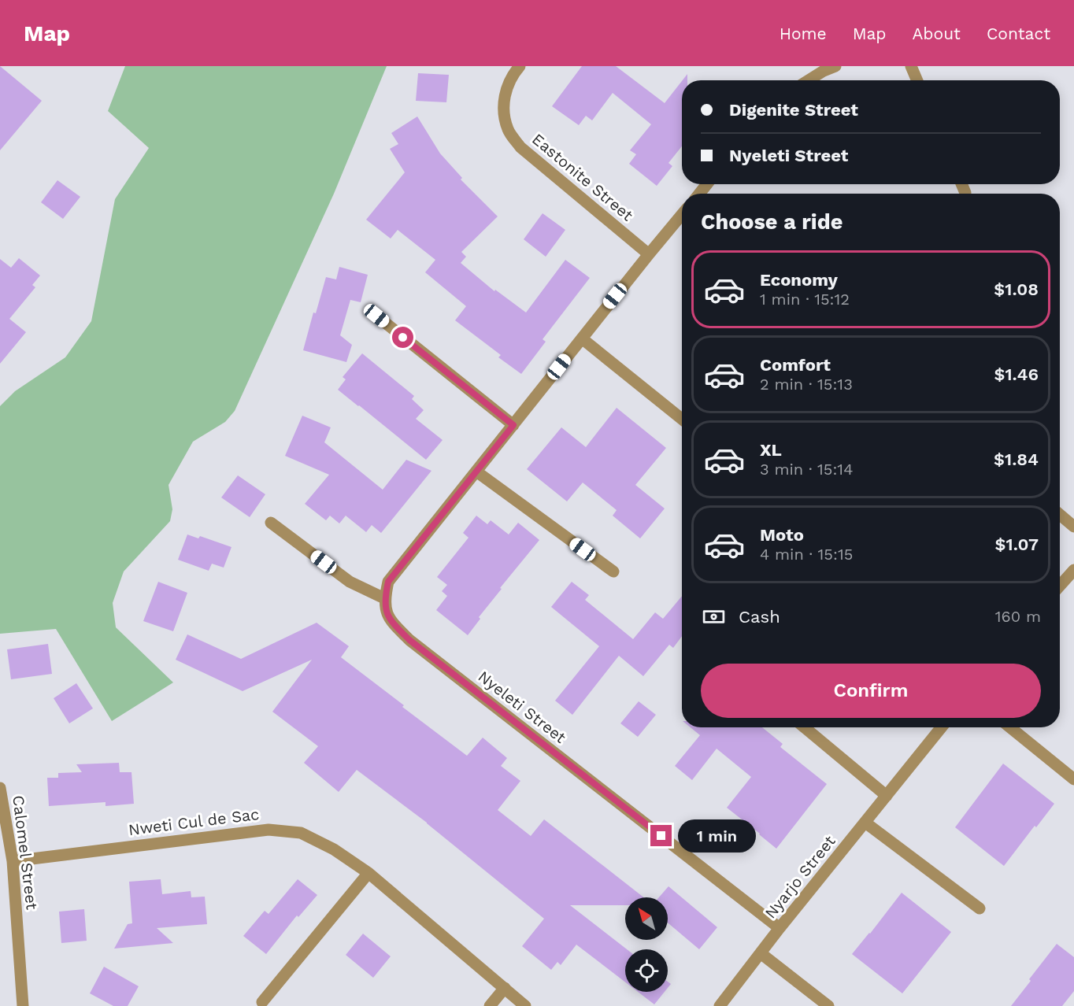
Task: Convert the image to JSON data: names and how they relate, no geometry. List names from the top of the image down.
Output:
{
  "streets": {
    "street": [
      "Eastonite Street",
      "Nyeleti Street",
      "Nweti Cul de Sac",
      "Calomel Street",
      "Nyarjo Street"
    ]
  },
  "crossings": [
    ["Nyeleti Street", "Nyarjo Street"],
    ["Nweti Cul de Sac", "Calomel Street"]
  ],
  "north": "top left",
  "page": {
    "header": "Map",
    "nav": [
      "Home",
      "Map",
      "About",
      "Contact"
    ],
    "banner": ["Digenite Street", "Nyeleti Street"],
    "heading": "Choose a ride",
    "list": [
      {
        "name": "Economy",
        "note": "1 min · 15:12",
        "value": "$1.08"
      },
      {
        "name": "Comfort",
        "note": "2 min · 15:13",
        "value": "$1.46"
      },
      {
        "name": "XL",
        "note": "3 min · 15:14",
        "value": "$1.84"
      },
      {
        "name": "Moto",
        "note": "4 min · 15:15",
        "value": "$1.07"
      }
    ],
    "pay": ["Cash", "160 m"],
    "buttons": "Confirm",
    "bubble": "1 min"
  }
}
